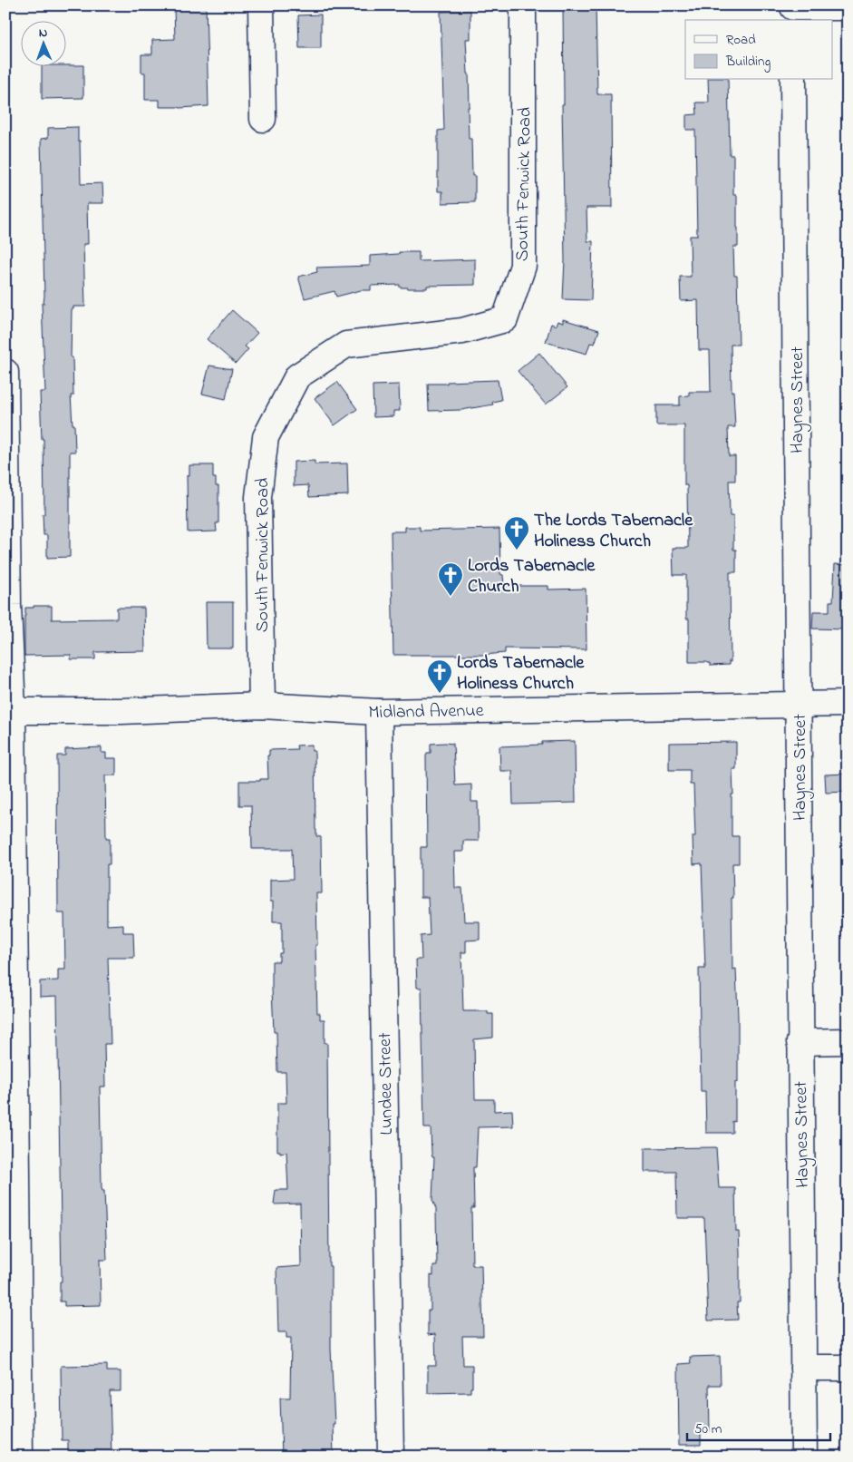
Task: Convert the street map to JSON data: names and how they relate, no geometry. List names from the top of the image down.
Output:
{
  "streets": {
    "street": [
      "South Fenwick Road",
      "Haynes Street",
      "Midland Avenue",
      "Lundee Street"
    ]
  },
  "crossings": [
    ["South Fenwick Road", "Midland Avenue"],
    ["Haynes Street", "Midland Avenue"],
    ["Midland Avenue", "Lundee Street"]
  ],
  "places": {
    "church": ["The Lords Tabernacle Holiness Church", "Lords Tabernacle Church", "Lords Tabernacle Holiness Church"]
  },
  "legend": ["Road", "Building"],
  "scale_bar": "50 m",
  "north": "top"
}
